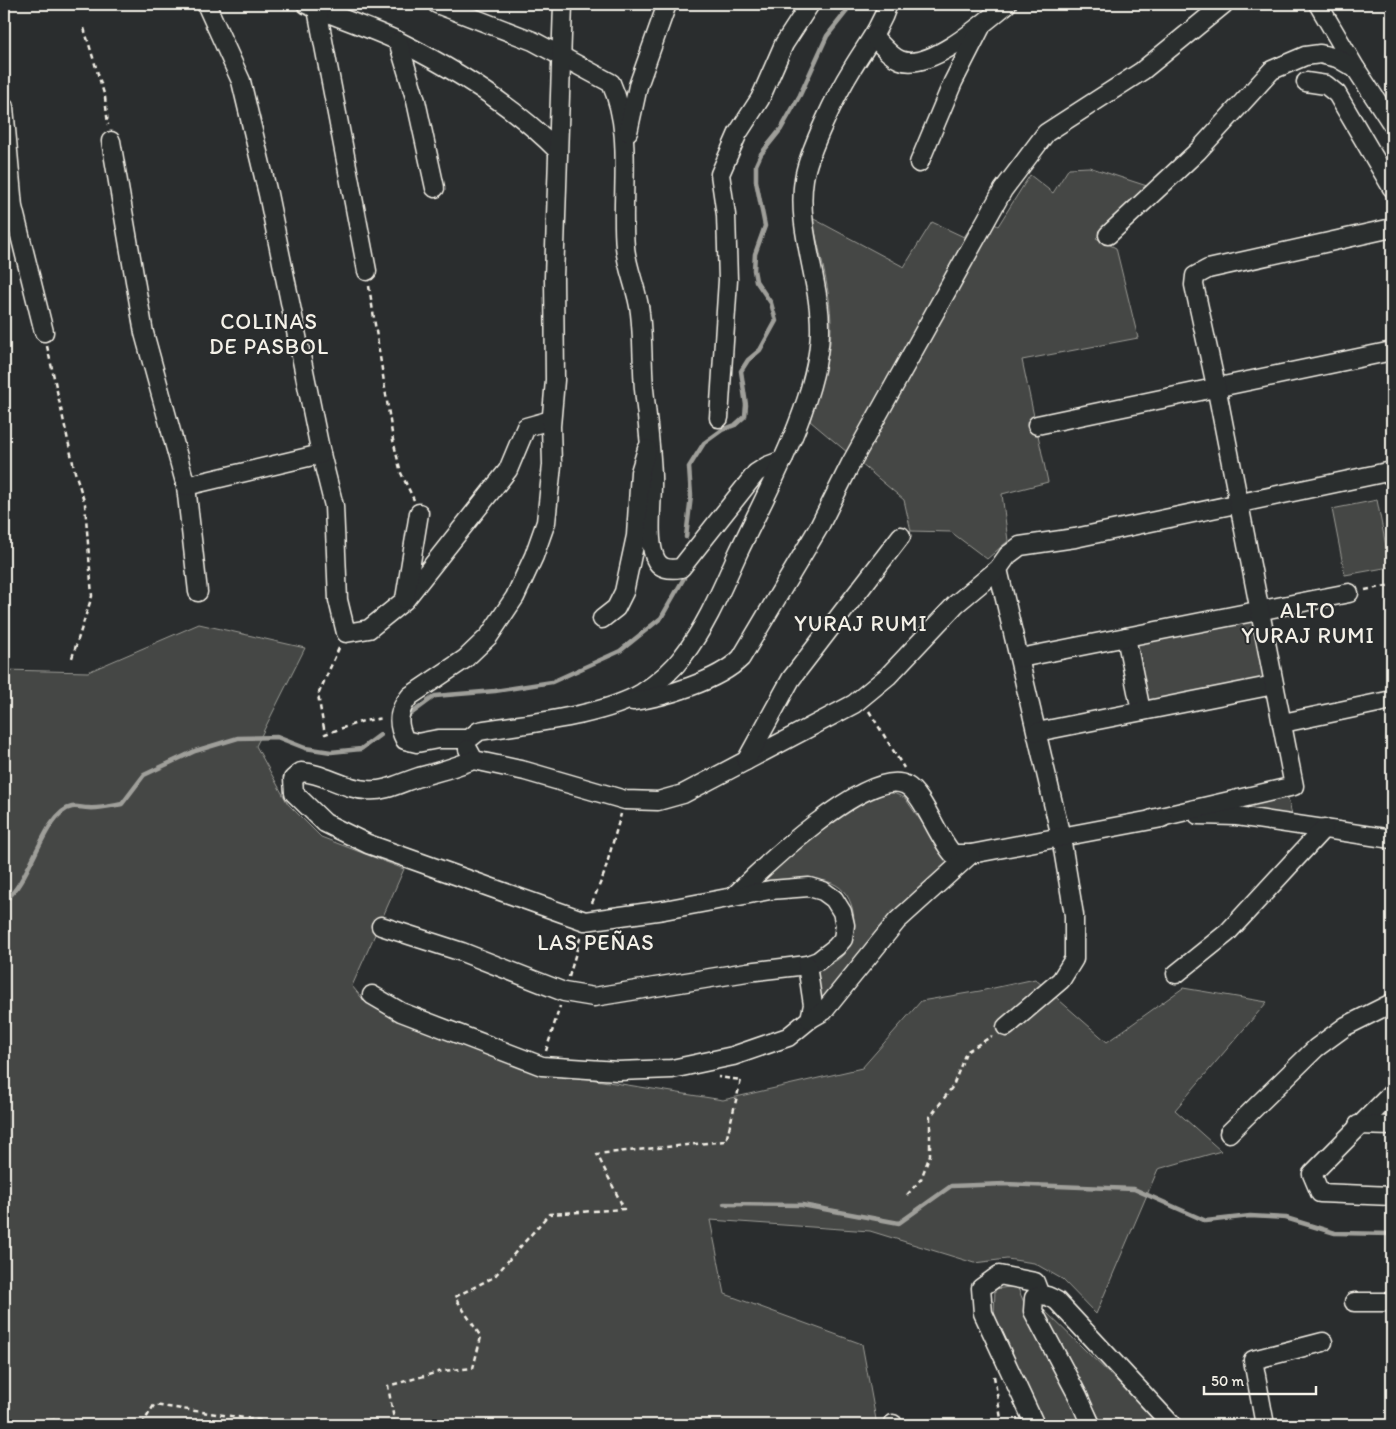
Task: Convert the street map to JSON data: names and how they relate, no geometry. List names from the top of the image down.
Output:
{
  "districts": [
    "COLINAS DE PASBOL",
    "ALTO YURAJ RUMI",
    "YURAJ RUMI",
    "LAS PEÑAS"
  ],
  "scale_bar": "50 m"
}
